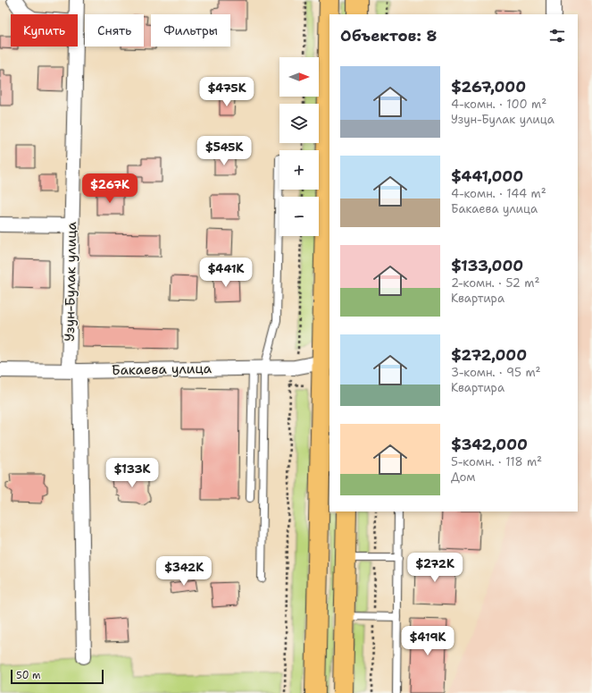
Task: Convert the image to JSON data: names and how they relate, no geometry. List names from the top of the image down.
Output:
{
  "streets": {
    "street": ["Узун-Булак улица", "Бакаева улица"]
  },
  "crossings": [
    ["Узун-Булак улица", "Бакаева улица"]
  ],
  "scale_bar": "50 m",
  "north": "right",
  "page": {
    "chip": ["Купить", "Снять", "Фильтры"],
    "heading": "Объектов: 8",
    "map_buttons": ["+", "−"],
    "list": [
      {
        "name": "$267,000",
        "note": "4-комн. · 100 m² · Узун-Булак улица"
      },
      {
        "name": "$441,000",
        "note": "4-комн. · 144 m² · Бакаева улица"
      },
      {
        "name": "$133,000",
        "note": "2-комн. · 52 m² · Квартира"
      },
      {
        "name": "$272,000",
        "note": "3-комн. · 95 m² · Квартира"
      },
      {
        "name": "$342,000",
        "note": "5-комн. · 118 m² · Дом"
      }
    ],
    "price": [
      "$475K",
      "$545K",
      "$267K",
      "$441K",
      "$133K",
      "$272K",
      "$342K",
      "$419K"
    ],
    "scale": "50 m"
  }
}
